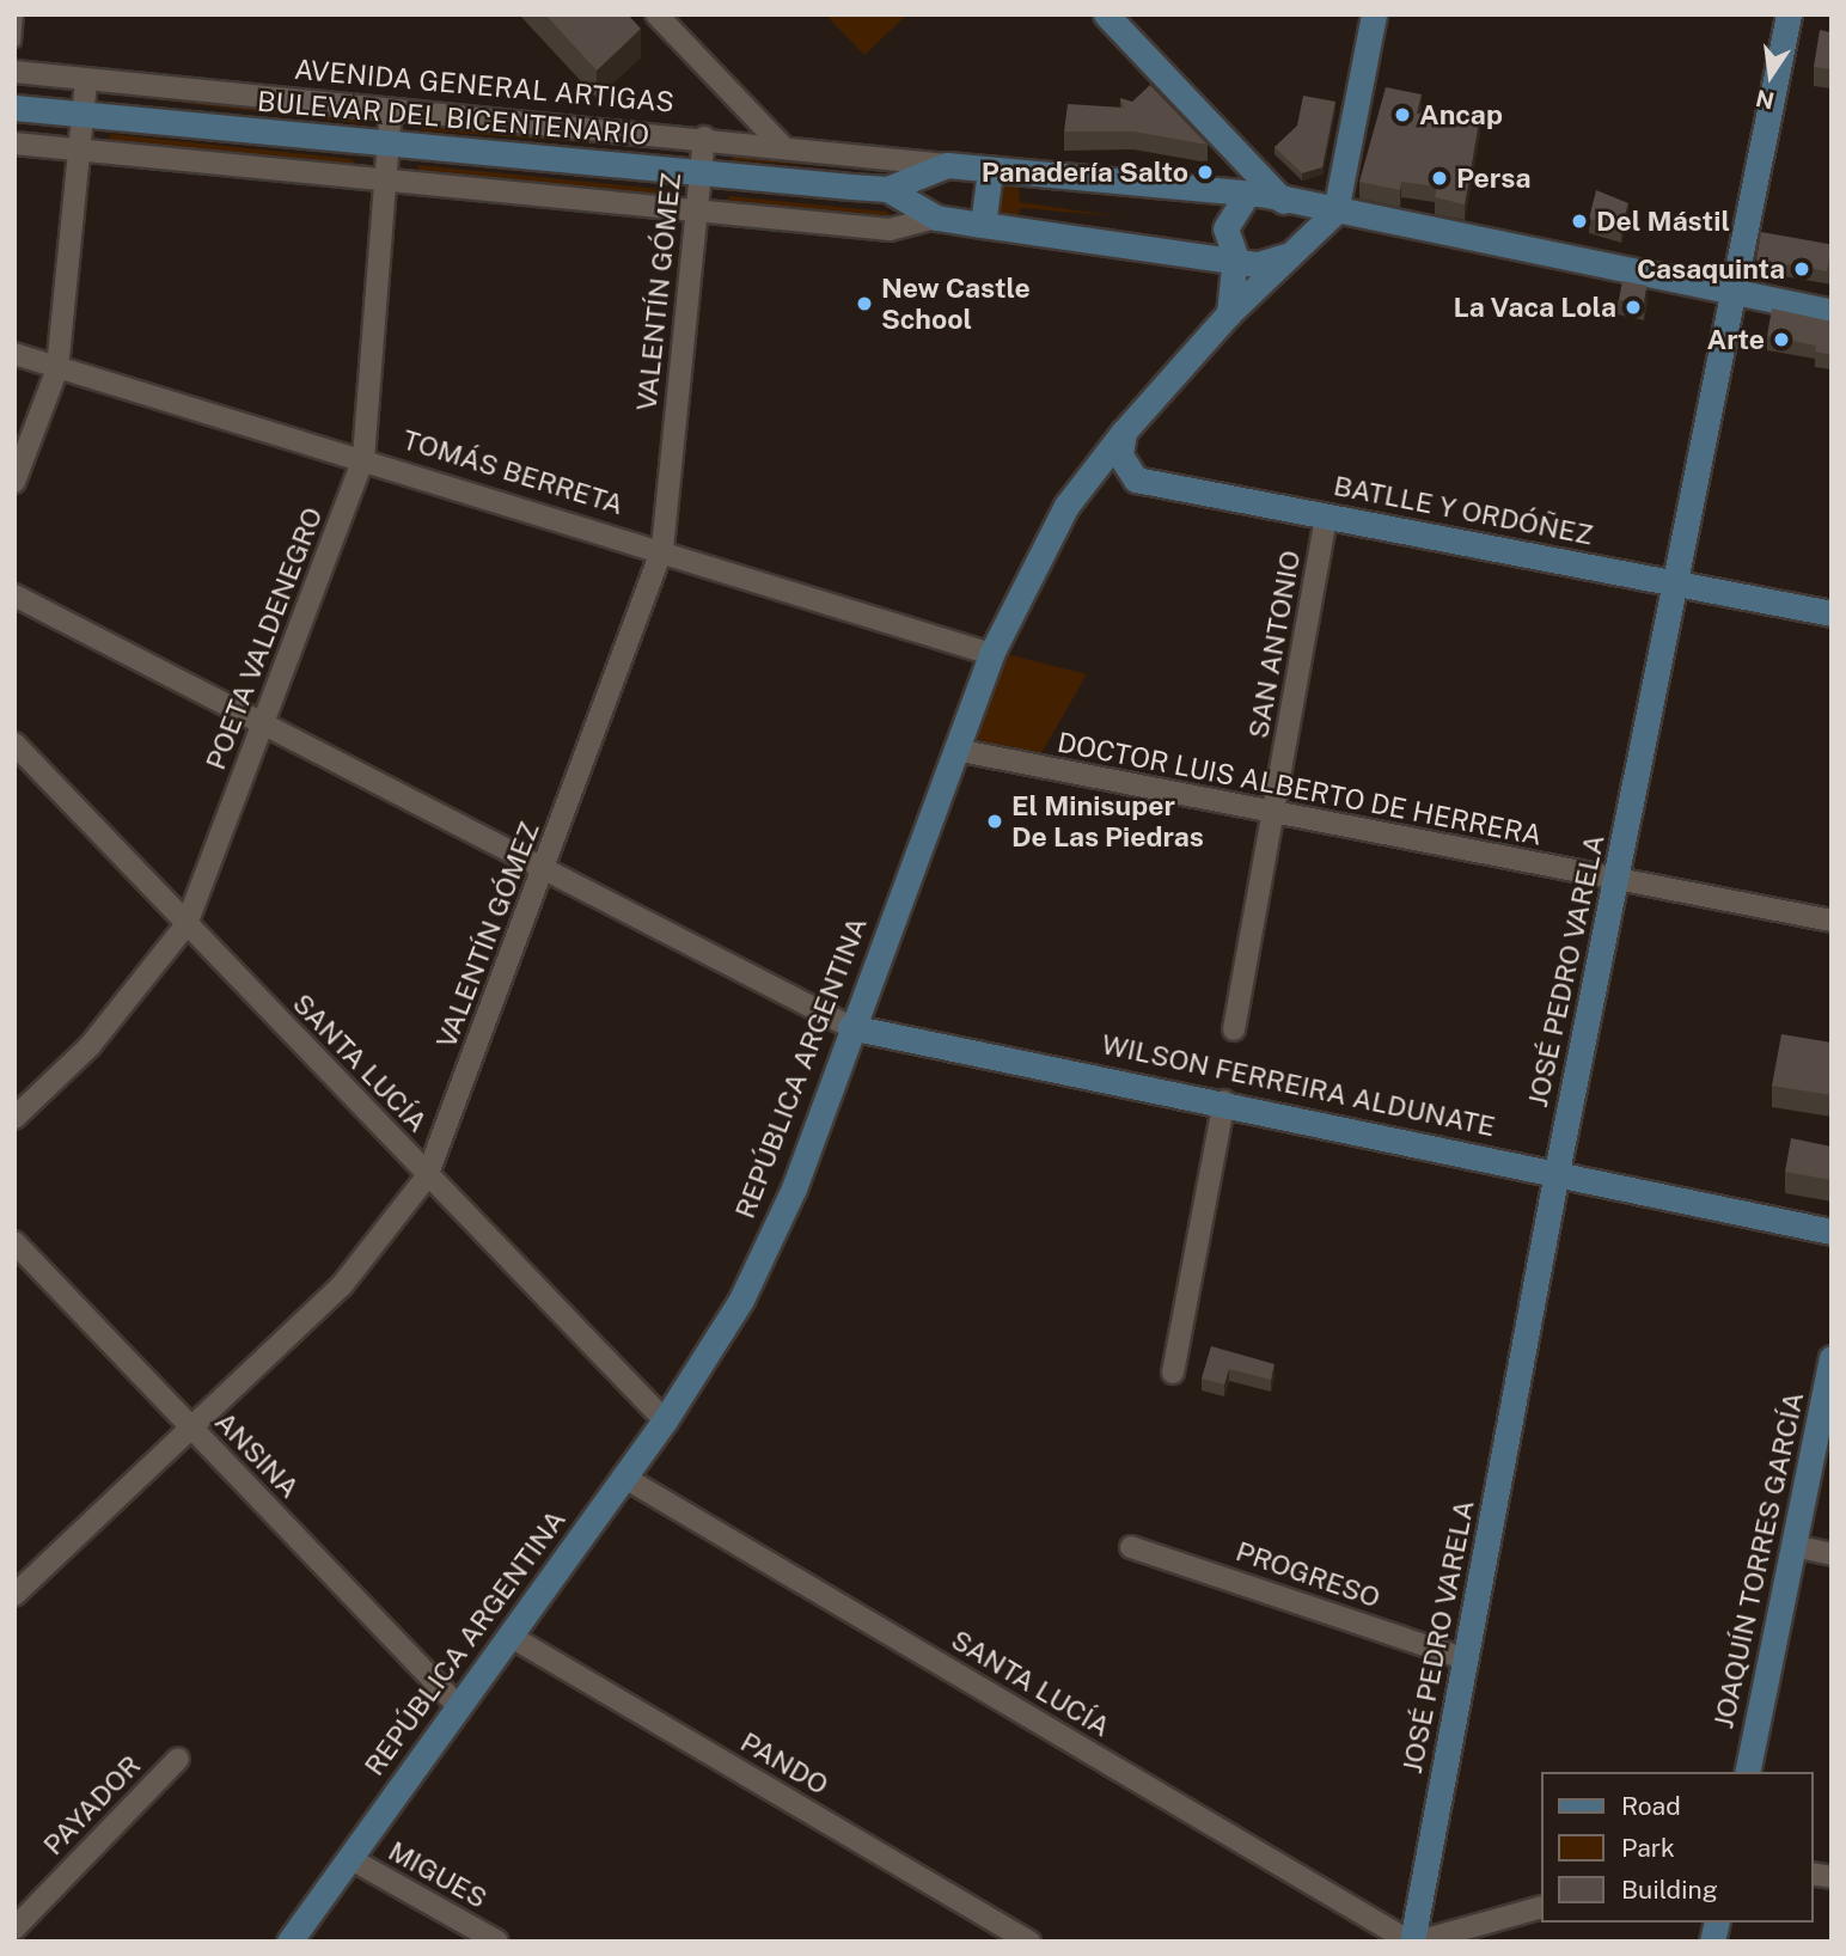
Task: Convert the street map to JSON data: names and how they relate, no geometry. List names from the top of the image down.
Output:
{
  "streets": {
    "street": [
      "AVENIDA GENERAL ARTIGAS",
      "BULEVAR DEL BICENTENARIO",
      "VALENTÍN GÓMEZ",
      "TOMÁS BERRETA",
      "BATLLE Y ORDÓÑEZ",
      "POETA VALDENEGRO",
      "SAN ANTONIO",
      "DOCTOR LUIS ALBERTO DE HERRERA",
      "JOSÉ PEDRO VARELA",
      "SANTA LUCÍA",
      "REPÚBLICA ARGENTINA",
      "WILSON FERREIRA ALDUNATE",
      "ANSINA",
      "JOAQUÍN TORRES GARCÍA",
      "PROGRESO",
      "PANDO",
      "PAYADOR",
      "MIGUES"
    ]
  },
  "crossings": [
    ["AVENIDA GENERAL ARTIGAS", "BULEVAR DEL BICENTENARIO"],
    ["AVENIDA GENERAL ARTIGAS", "VALENTÍN GÓMEZ"],
    ["AVENIDA GENERAL ARTIGAS", "POETA VALDENEGRO"],
    ["BULEVAR DEL BICENTENARIO", "VALENTÍN GÓMEZ"],
    ["BULEVAR DEL BICENTENARIO", "POETA VALDENEGRO"],
    ["BULEVAR DEL BICENTENARIO", "REPÚBLICA ARGENTINA"],
    ["VALENTÍN GÓMEZ", "TOMÁS BERRETA"],
    ["VALENTÍN GÓMEZ", "SANTA LUCÍA"],
    ["VALENTÍN GÓMEZ", "ANSINA"],
    ["TOMÁS BERRETA", "POETA VALDENEGRO"],
    ["TOMÁS BERRETA", "REPÚBLICA ARGENTINA"],
    ["BATLLE Y ORDÓÑEZ", "SAN ANTONIO"],
    ["BATLLE Y ORDÓÑEZ", "JOSÉ PEDRO VARELA"],
    ["BATLLE Y ORDÓÑEZ", "REPÚBLICA ARGENTINA"],
    ["POETA VALDENEGRO", "SANTA LUCÍA"],
    ["SAN ANTONIO", "DOCTOR LUIS ALBERTO DE HERRERA"],
    ["DOCTOR LUIS ALBERTO DE HERRERA", "JOSÉ PEDRO VARELA"],
    ["DOCTOR LUIS ALBERTO DE HERRERA", "REPÚBLICA ARGENTINA"],
    ["JOSÉ PEDRO VARELA", "SANTA LUCÍA"],
    ["JOSÉ PEDRO VARELA", "WILSON FERREIRA ALDUNATE"],
    ["JOSÉ PEDRO VARELA", "PROGRESO"],
    ["SANTA LUCÍA", "REPÚBLICA ARGENTINA"],
    ["REPÚBLICA ARGENTINA", "WILSON FERREIRA ALDUNATE"],
    ["REPÚBLICA ARGENTINA", "ANSINA"],
    ["REPÚBLICA ARGENTINA", "PANDO"],
    ["REPÚBLICA ARGENTINA", "MIGUES"]
  ],
  "places": [
    "Ancap",
    "Panadería Salto",
    "Persa",
    "Del Mástil",
    "Casaquinta",
    "New Castle School",
    "La Vaca Lola",
    "Arte",
    "El Minisuper De Las Piedras"
  ],
  "legend": ["Road", "Park", "Building"],
  "north": "bottom"
}
